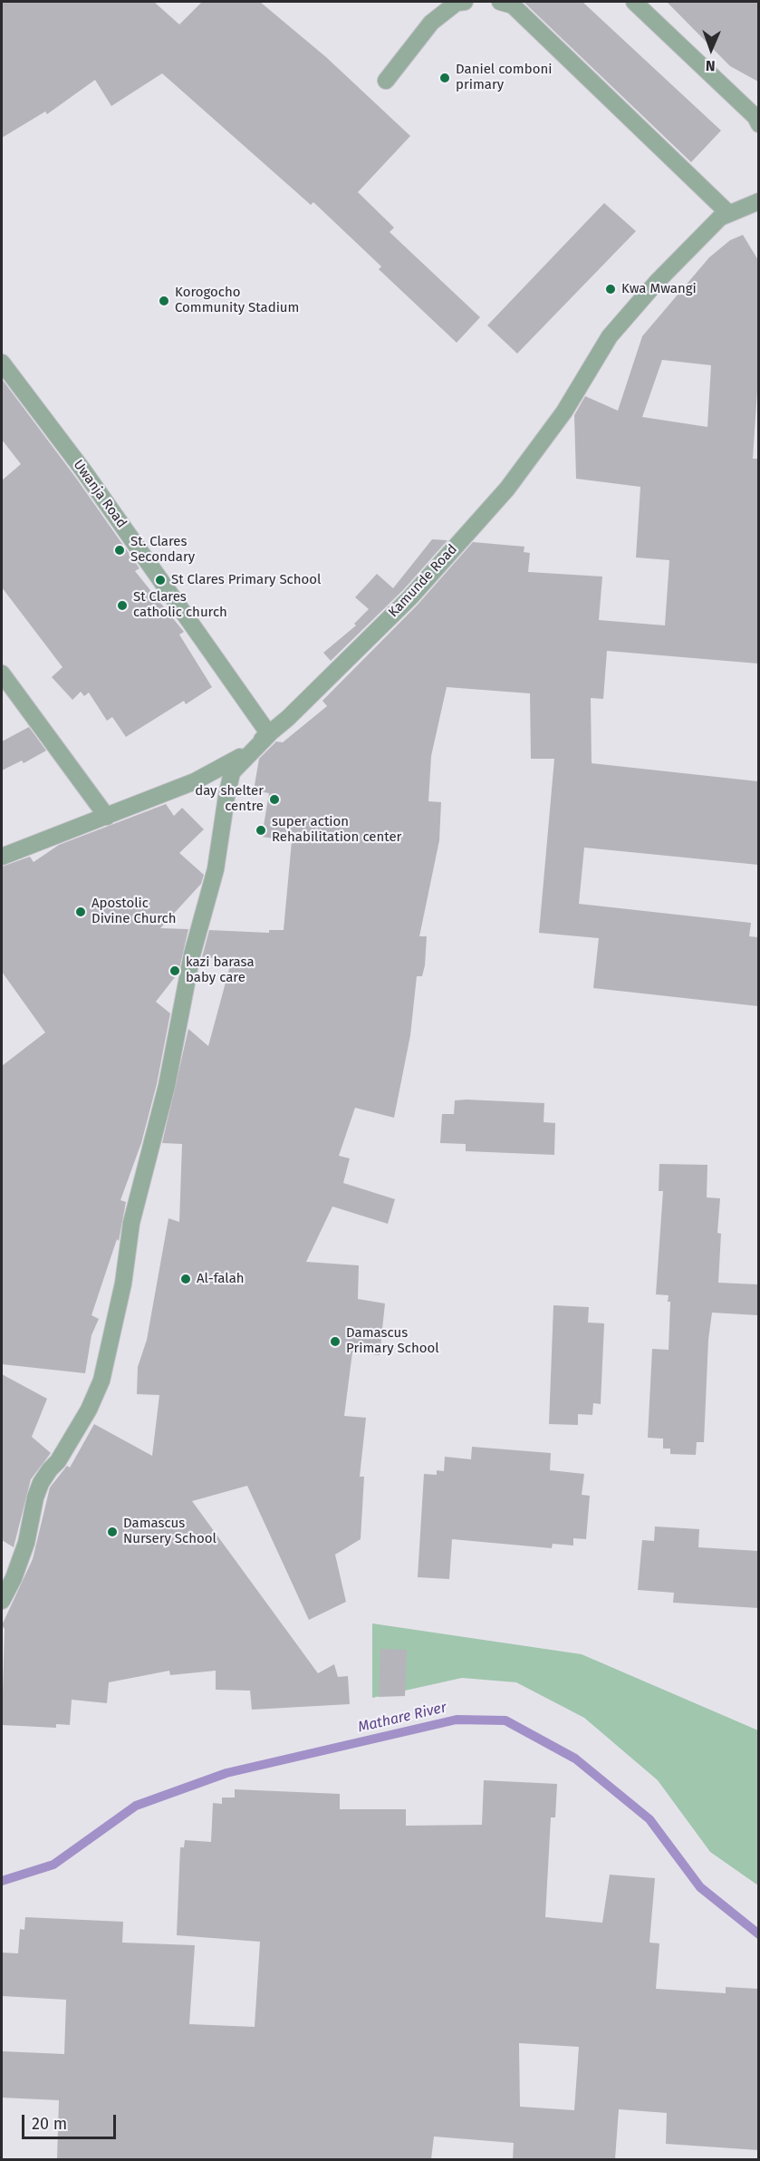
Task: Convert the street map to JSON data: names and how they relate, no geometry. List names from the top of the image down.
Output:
{
  "streets": {
    "street": ["Uwanja Road", "Kamunde Road"]
  },
  "crossings": [
    ["Uwanja Road", "Kamunde Road"]
  ],
  "water": ["Mathare River"],
  "places": [
    "Daniel comboni primary",
    "Kwa Mwangi",
    "Korogocho Community Stadium",
    "St. Clares Secondary",
    "St Clares Primary School",
    "St Clares catholic church",
    "day shelter centre",
    "super action Rehabilitation center",
    "Apostolic Divine Church",
    "kazi barasa baby care",
    "Al-falah",
    "Damascus Primary School",
    "Damascus Nursery School"
  ],
  "scale_bar": "20 m",
  "north": "bottom"
}
